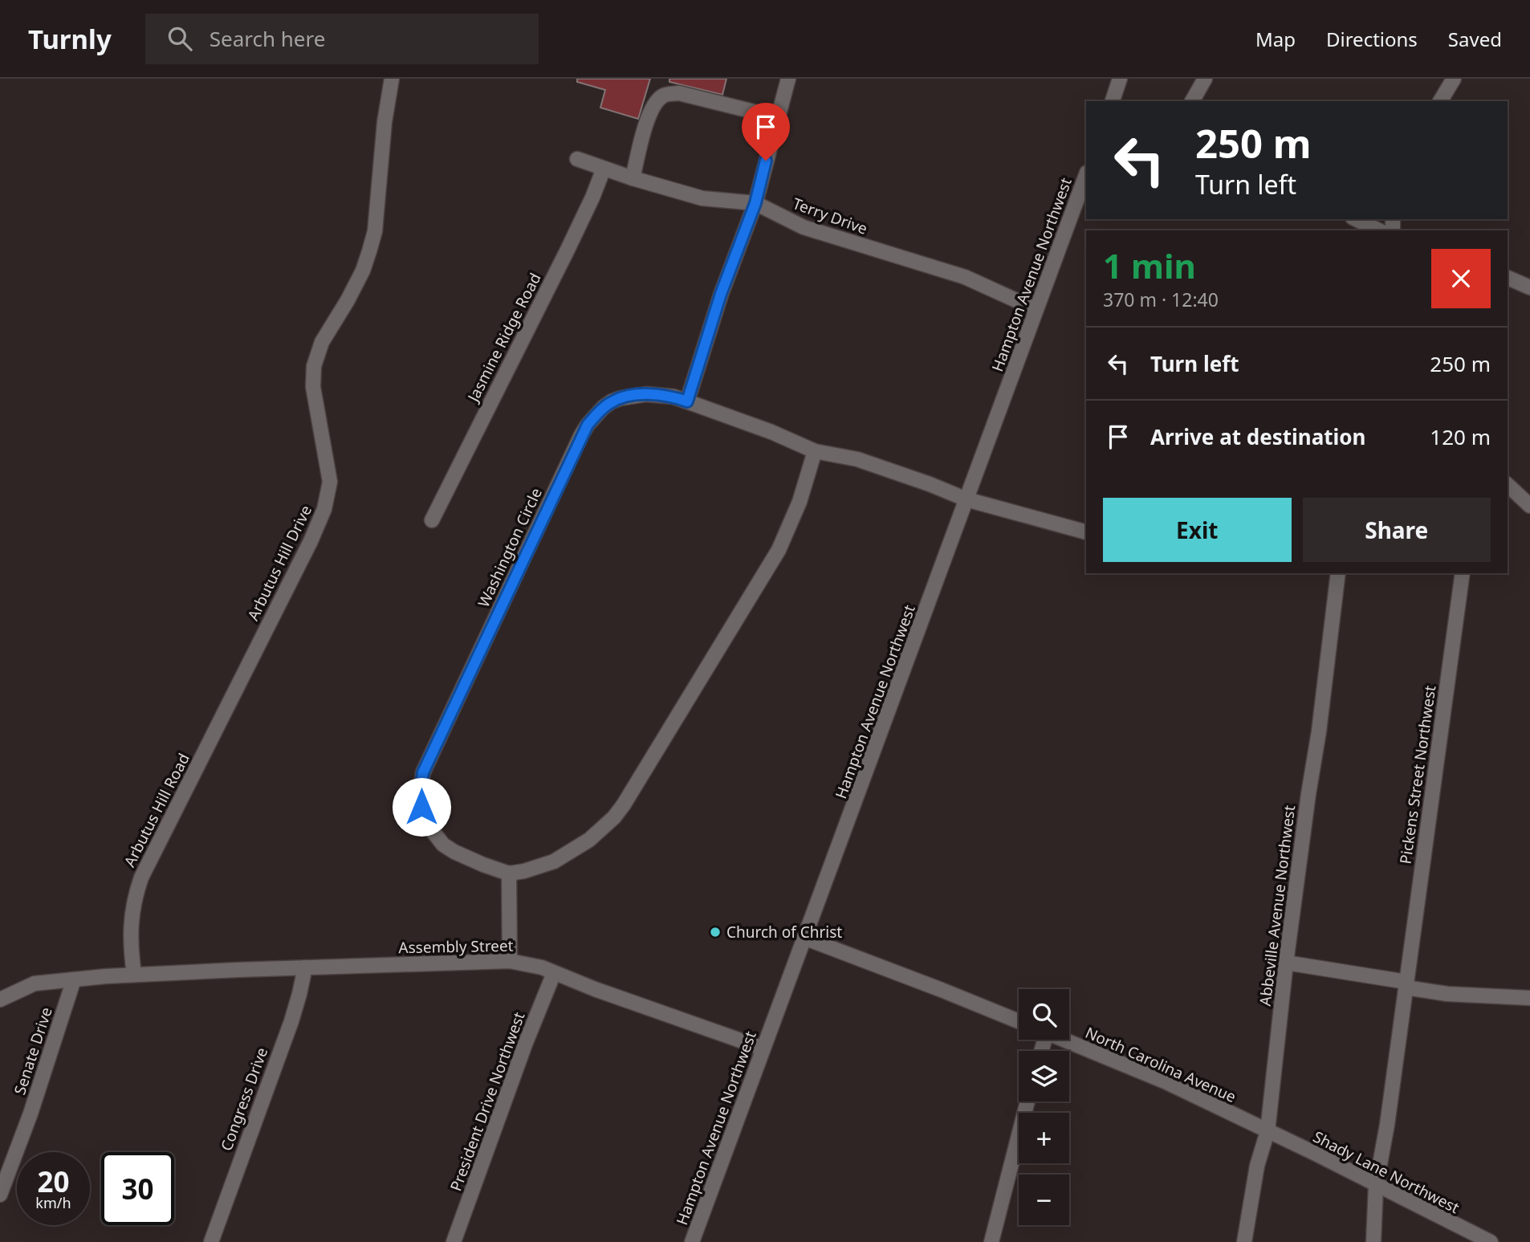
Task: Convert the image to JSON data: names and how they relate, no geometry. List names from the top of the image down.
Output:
{
  "streets": {
    "street": [
      "Terry Drive",
      "Hampton Avenue Northwest",
      "Jasmine Ridge Road",
      "Washington Circle",
      "Arbutus Hill Drive",
      "Pickens Street Northwest",
      "Arbutus Hill Road",
      "Abbeville Avenue Northwest",
      "Assembly Street",
      "Senate Drive",
      "North Carolina Avenue",
      "Congress Drive",
      "President Drive Northwest",
      "Shady Lane Northwest"
    ]
  },
  "crossings": [
    ["Terry Drive", "Hampton Avenue Northwest"],
    ["Terry Drive", "Jasmine Ridge Road"],
    ["Hampton Avenue Northwest", "Washington Circle"],
    ["Hampton Avenue Northwest", "Assembly Street"],
    ["Arbutus Hill Drive", "Arbutus Hill Road"],
    ["Pickens Street Northwest", "Shady Lane Northwest"],
    ["Arbutus Hill Road", "Assembly Street"],
    ["Abbeville Avenue Northwest", "North Carolina Avenue"],
    ["Abbeville Avenue Northwest", "Shady Lane Northwest"],
    ["Assembly Street", "Senate Drive"],
    ["Assembly Street", "Congress Drive"],
    ["Assembly Street", "President Drive Northwest"],
    ["North Carolina Avenue", "Shady Lane Northwest"]
  ],
  "places": ["Church of Christ"],
  "page": {
    "header": "Turnly",
    "search": "Search here",
    "nav": ["Map", "Directions", "Saved"],
    "turn": ["250 m", "Turn left"],
    "heading": ["1 min", "370 m · 12:40"],
    "list": [
      {
        "name": "Turn left",
        "value": "250 m"
      },
      {
        "name": "Arrive at destination",
        "value": "120 m"
      }
    ],
    "buttons": ["Exit", "Share"],
    "map_buttons": ["+", "−"],
    "speed": "20 km/h",
    "limit": "30"
  }
}
